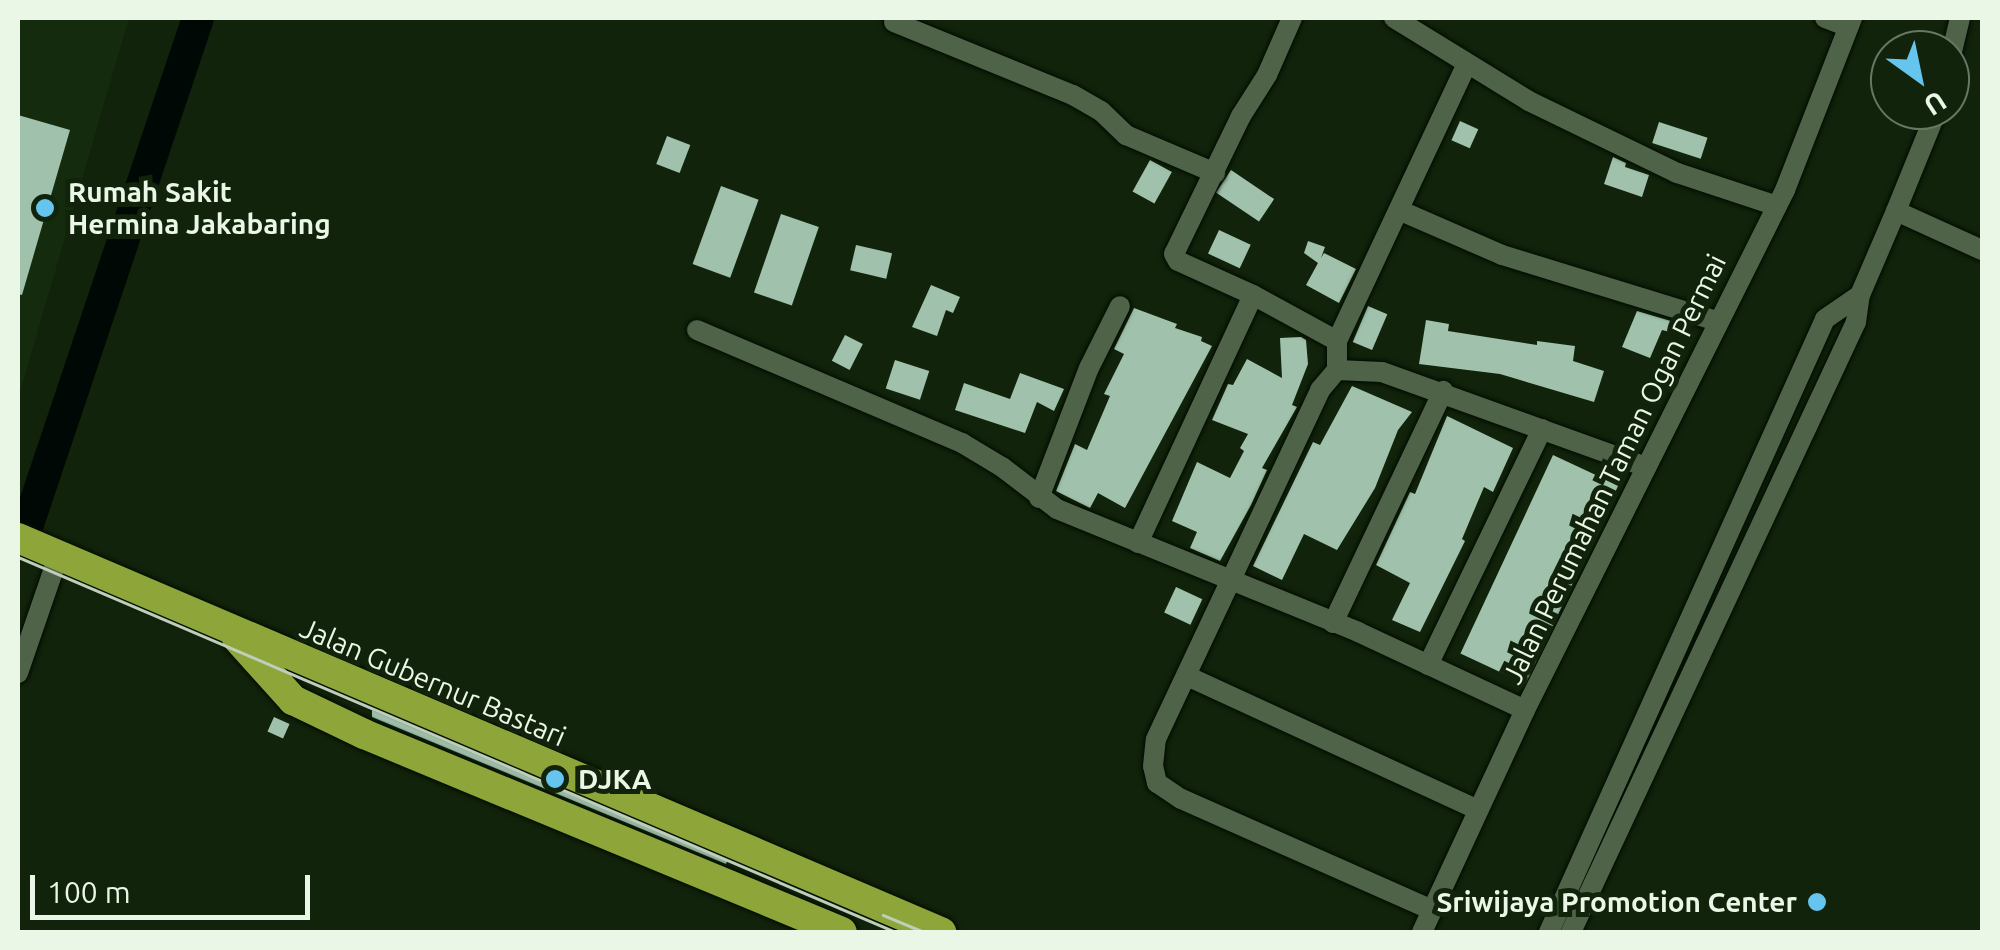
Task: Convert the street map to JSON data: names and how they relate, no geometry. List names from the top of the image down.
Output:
{
  "streets": {
    "highway": ["Jalan Gubernur Bastari"],
    "street": ["Jalan Perumahan Taman Ogan Permai"]
  },
  "places": ["Rumah Sakit Hermina Jakabaring", "DJKA", "Sriwijaya Promotion Center"],
  "scale_bar": "100 m",
  "north": "bottom right"
}
